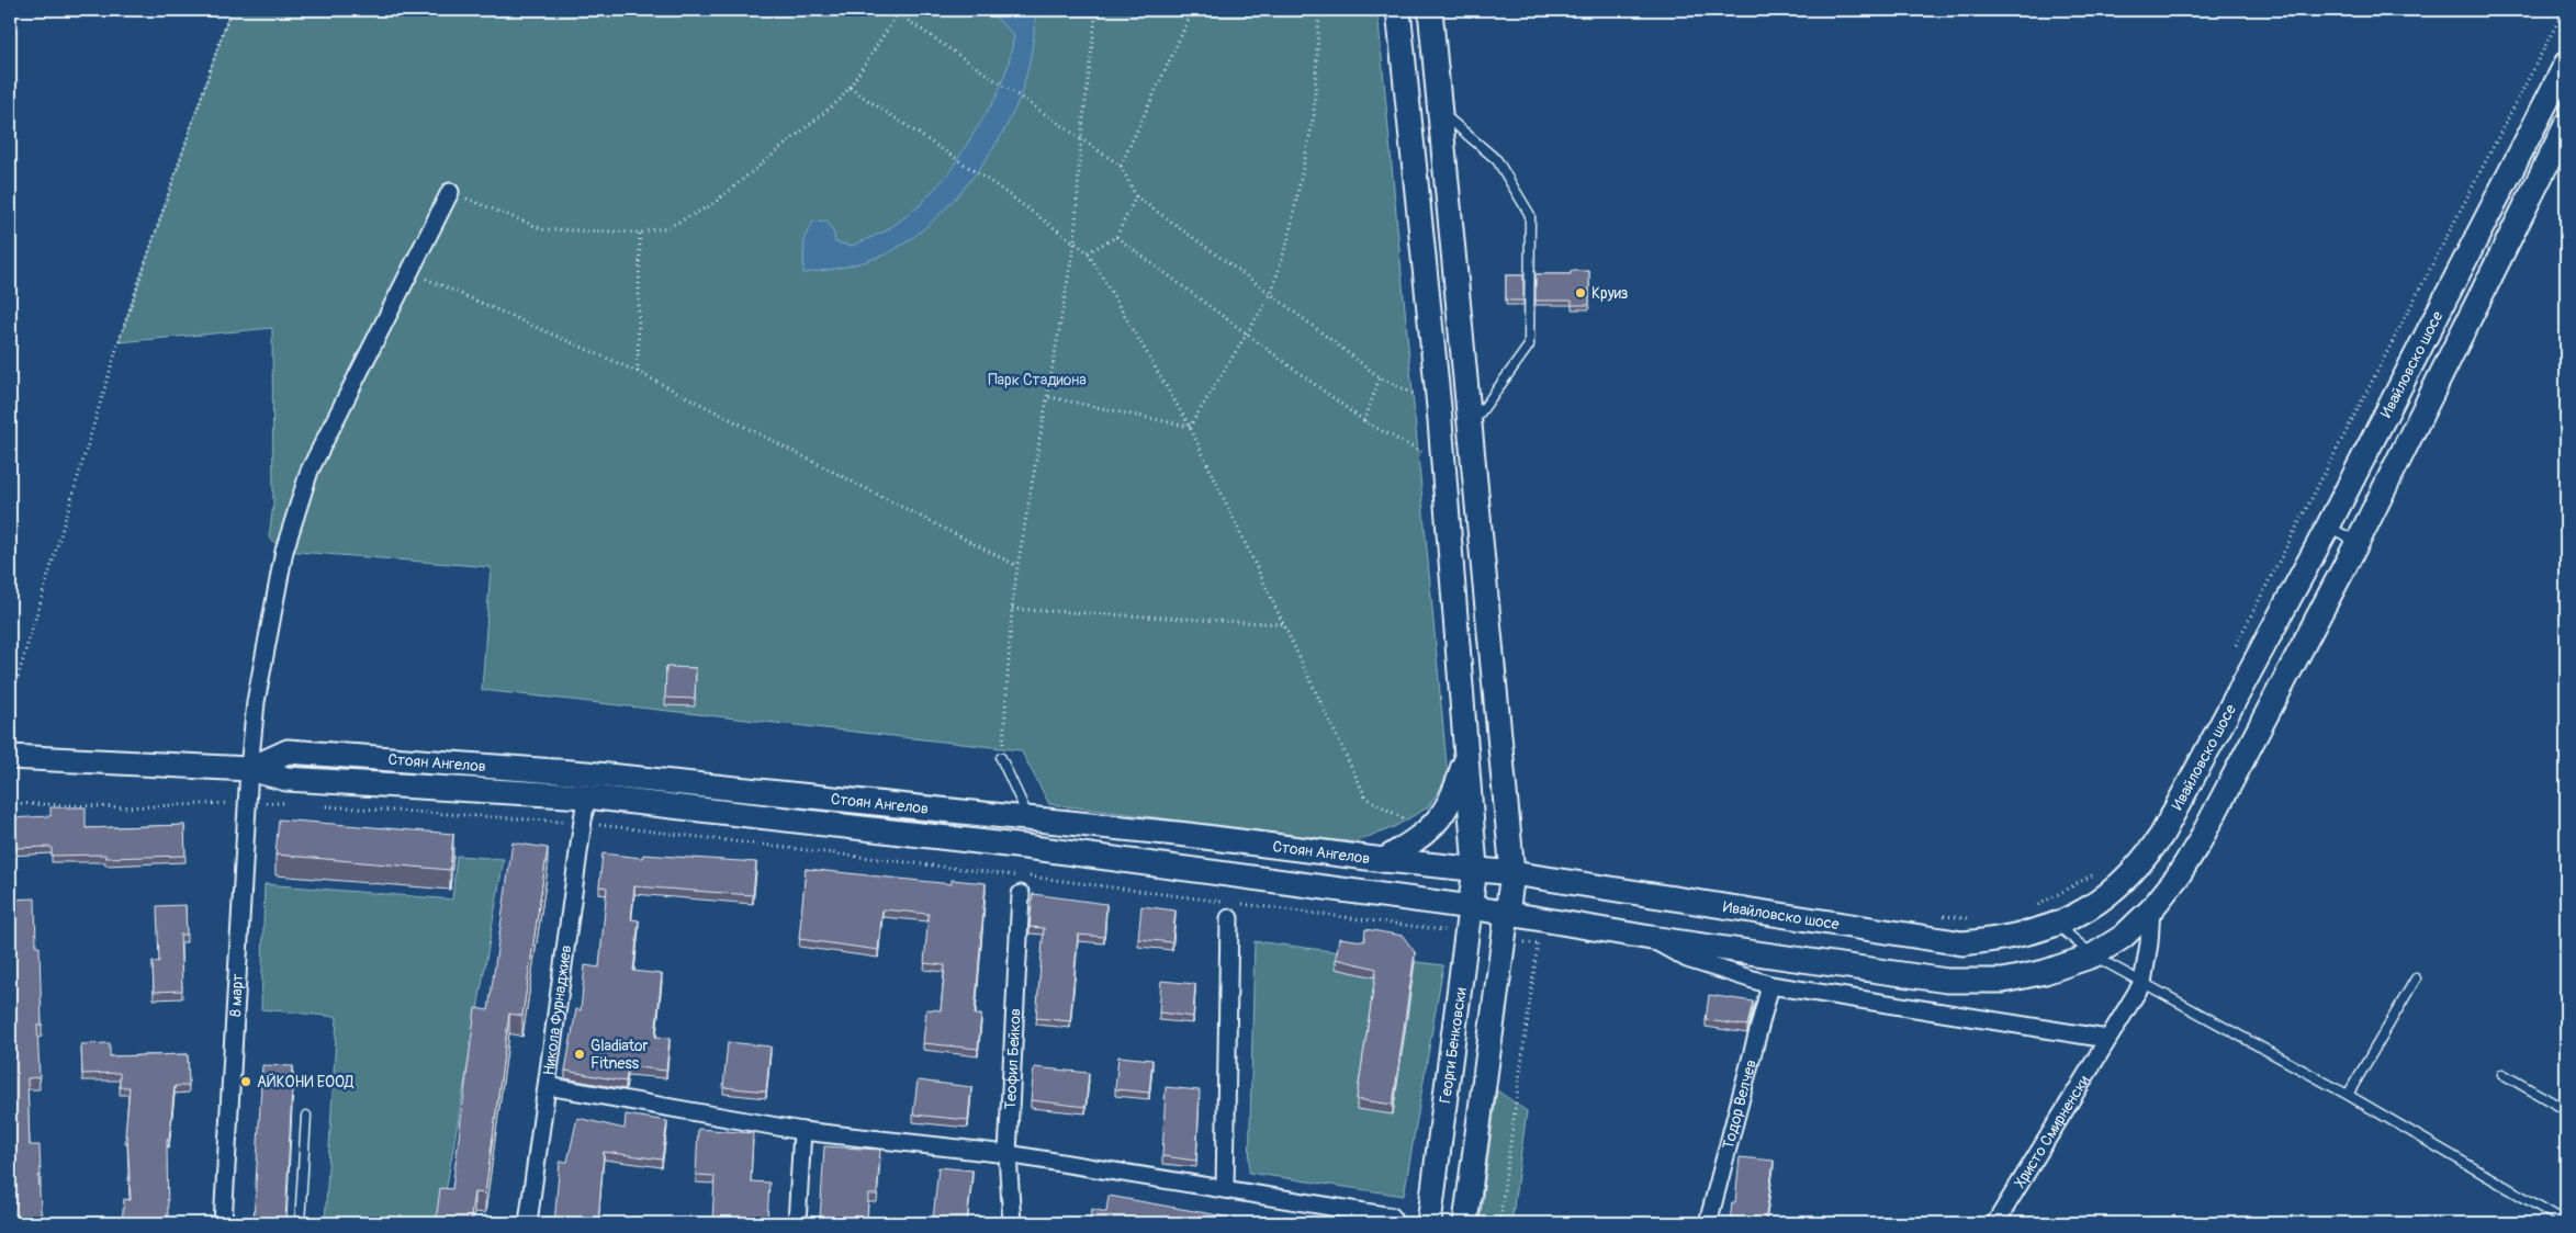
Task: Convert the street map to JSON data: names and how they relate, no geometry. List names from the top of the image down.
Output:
{
  "streets": {
    "main road": ["Ивайловско шосе", "Стоян Ангелов", "Георги Бенковски"],
    "street": [
      "8 март",
      "Никола Фурнаджиев",
      "Теофил Бейков",
      "Тодор Велчев",
      "Христо Смирненски"
    ]
  },
  "crossings": [
    ["Ивайловско шосе", "Стоян Ангелов"],
    ["Стоян Ангелов", "8 март"],
    ["Стоян Ангелов", "Никола Фурнаджиев"],
    ["Стоян Ангелов", "Георги Бенковски"]
  ],
  "parks": ["Парк Стадиона"],
  "places": ["Круиз", "Gladiator Fitness", "АЙКОНИ ЕООД"]
}
